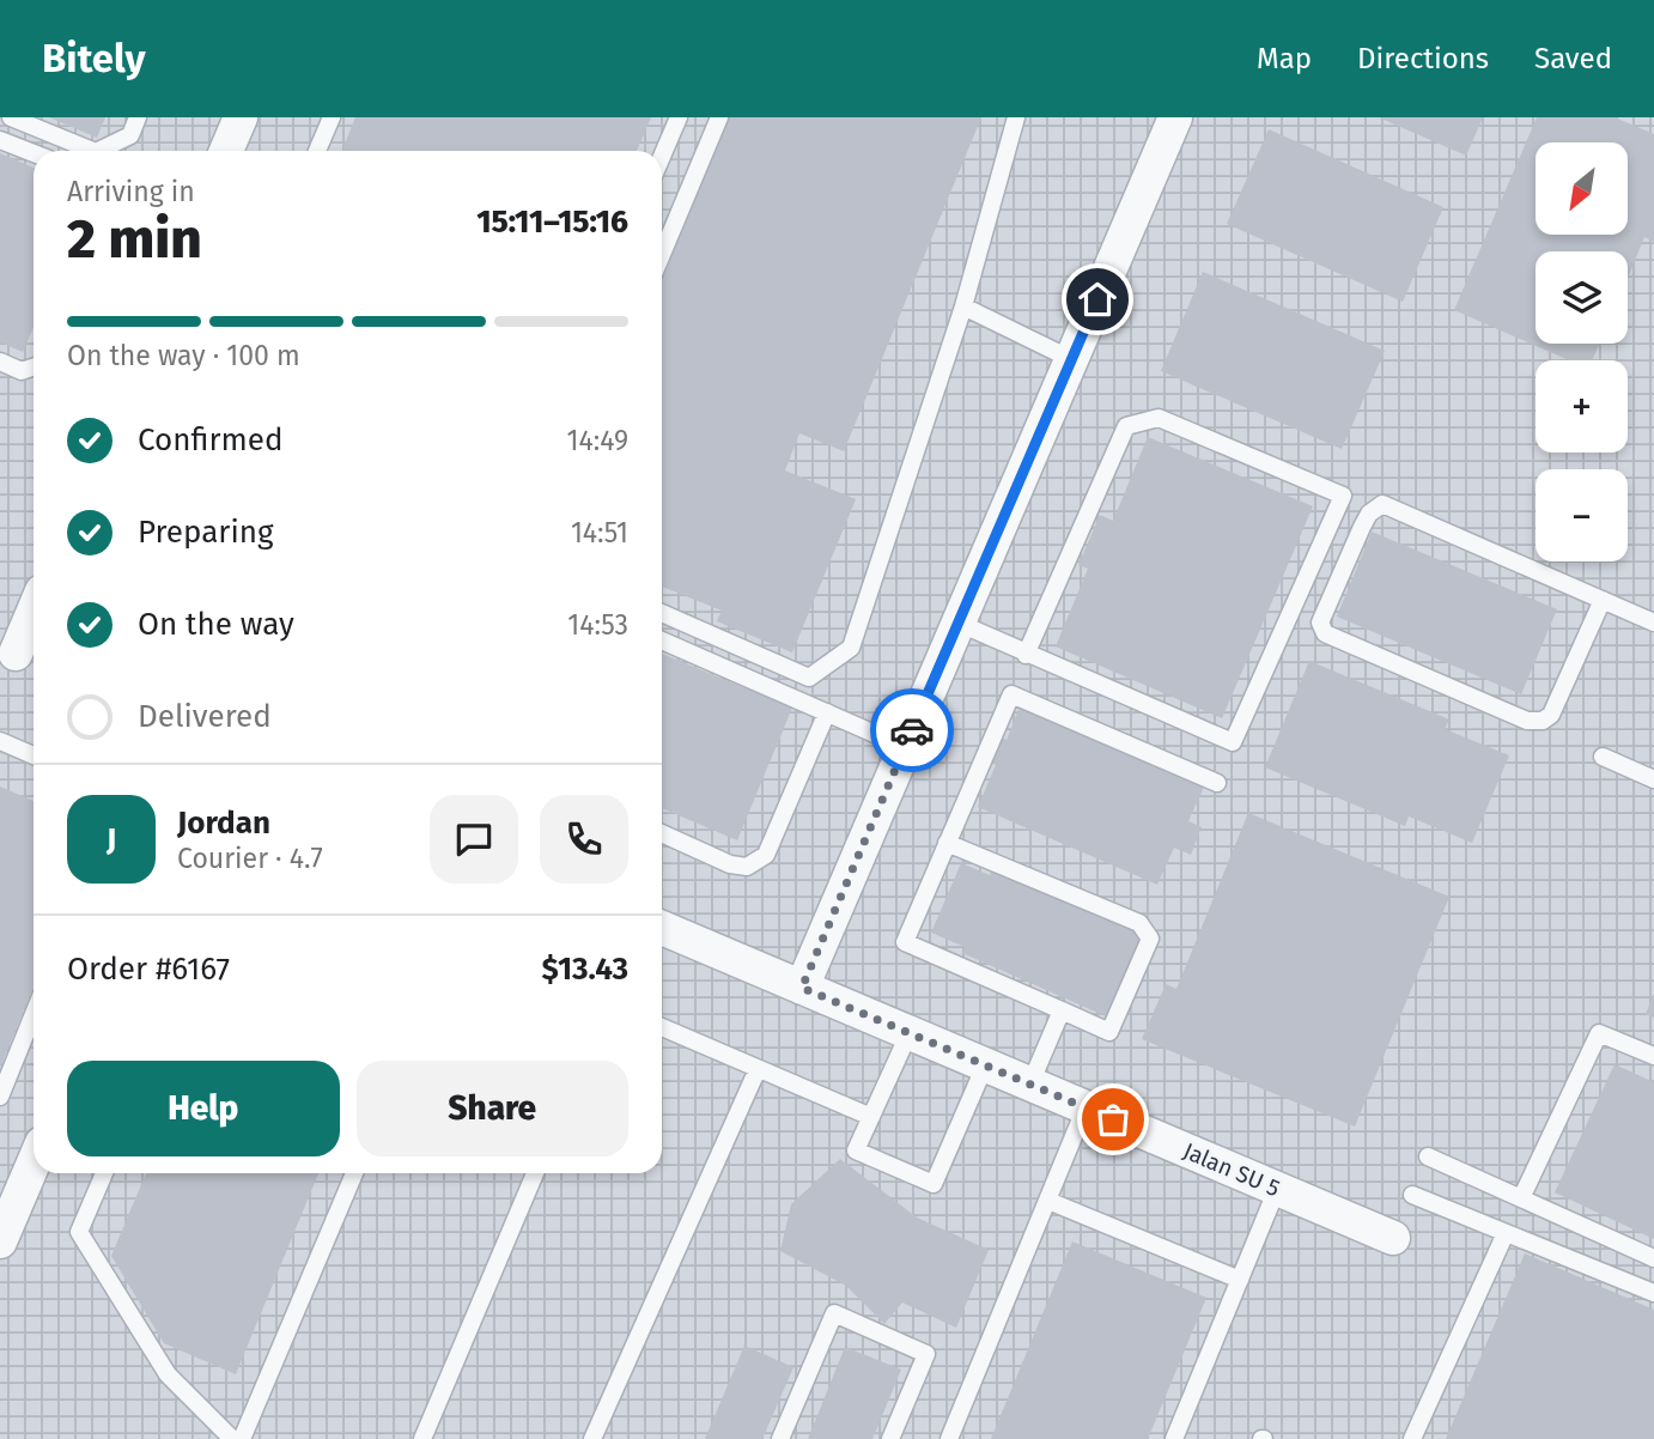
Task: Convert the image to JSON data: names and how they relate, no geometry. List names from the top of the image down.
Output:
{
  "streets": {
    "street": ["Jalan SU 5"]
  },
  "north": "bottom left",
  "page": {
    "header": "Bitely",
    "nav": ["Map", "Directions", "Saved"],
    "map_buttons": ["+", "−"],
    "heading": ["2 min", "Arriving in", "15:11–15:16"],
    "panel": [
      "Jordan",
      "Courier · 4.7",
      "Order #6167",
      "$13.43"
    ],
    "bar": "On the way · 100 m",
    "list": [
      ["Confirmed", "14:49"],
      ["Preparing", "14:51"],
      ["On the way", "14:53"],
      "Delivered"
    ],
    "round": "J",
    "buttons": ["Help", "Share"]
  }
}
